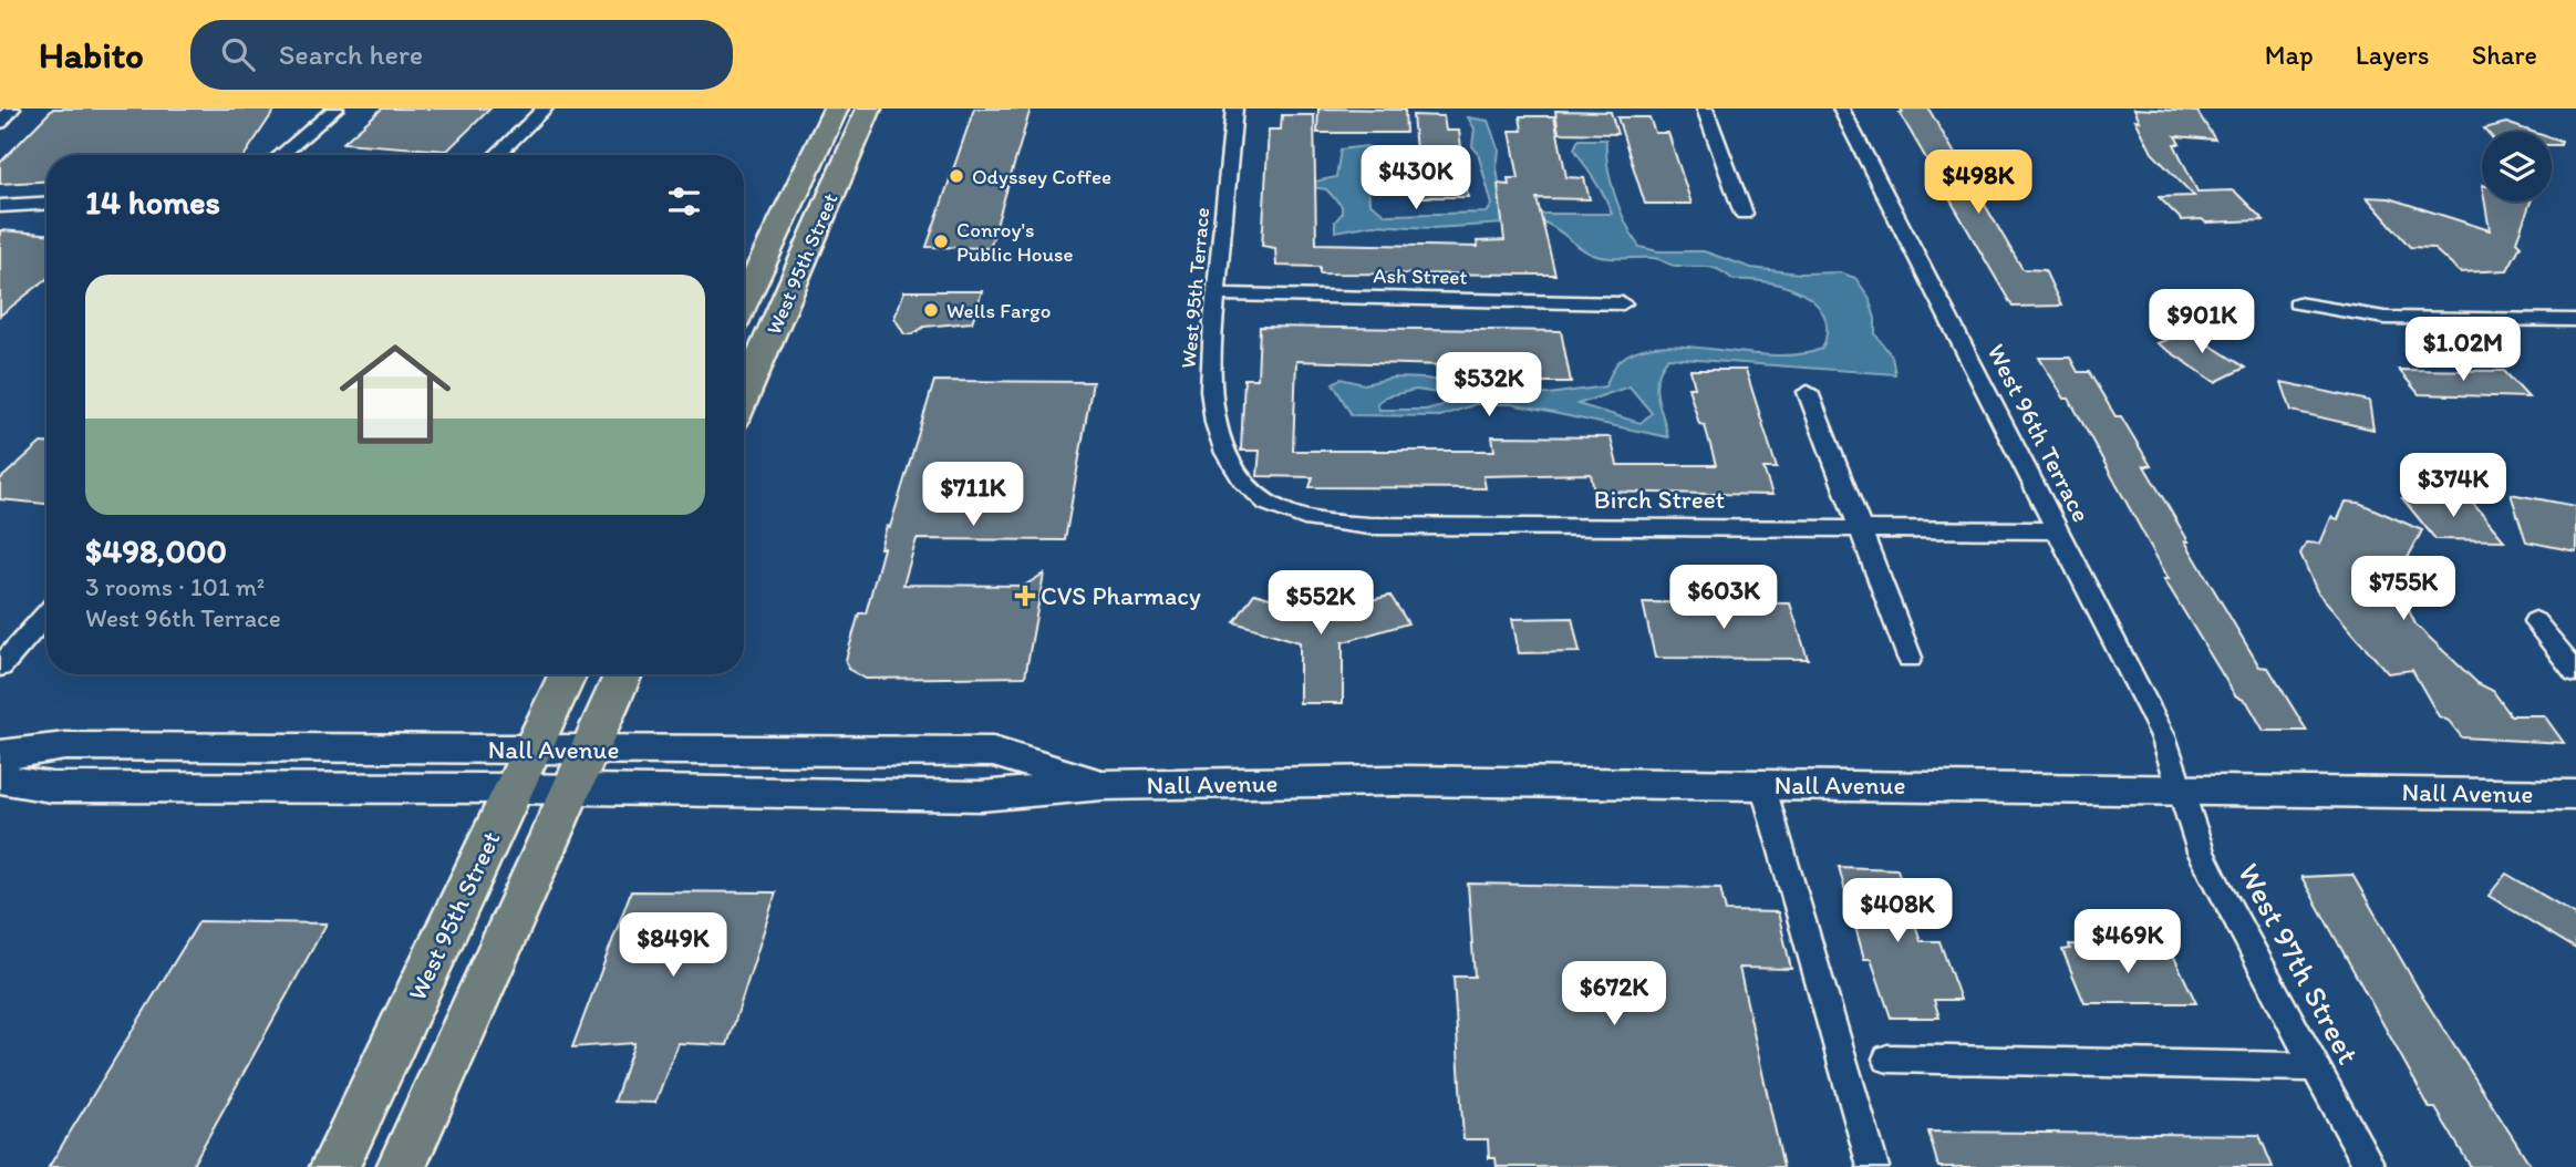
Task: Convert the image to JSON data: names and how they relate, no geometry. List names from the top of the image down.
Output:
{
  "streets": {
    "main road": ["West 95th Street", "Nall Avenue"],
    "street": [
      "Ash Street",
      "West 95th Terrace",
      "West 96th Terrace",
      "Birch Street",
      "West 97th Street"
    ]
  },
  "crossings": [
    ["West 95th Street", "Nall Avenue"],
    ["Ash Street", "West 95th Terrace"],
    ["West 95th Terrace", "Birch Street"],
    ["West 96th Terrace", "Birch Street"],
    ["West 96th Terrace", "Nall Avenue"],
    ["West 96th Terrace", "West 97th Street"],
    ["Nall Avenue", "West 97th Street"]
  ],
  "places": {
    "other": ["Odyssey Coffee", "Conroy's Public House", "Wells Fargo"],
    "health": ["CVS Pharmacy"]
  },
  "page": {
    "header": "Habito",
    "search": "Search here",
    "nav": ["Map", "Layers", "Share"],
    "price": [
      "$430K",
      "$498K",
      "$901K",
      "$1.02M",
      "$532K",
      "$374K",
      "$711K",
      "$755K",
      "$603K",
      "$552K",
      "$408K",
      "$469K",
      "$849K",
      "$672K"
    ],
    "heading": "14 homes",
    "list": [
      {
        "name": "$498,000",
        "note": "3 rooms · 101 m² · West 96th Terrace"
      }
    ]
  }
}
